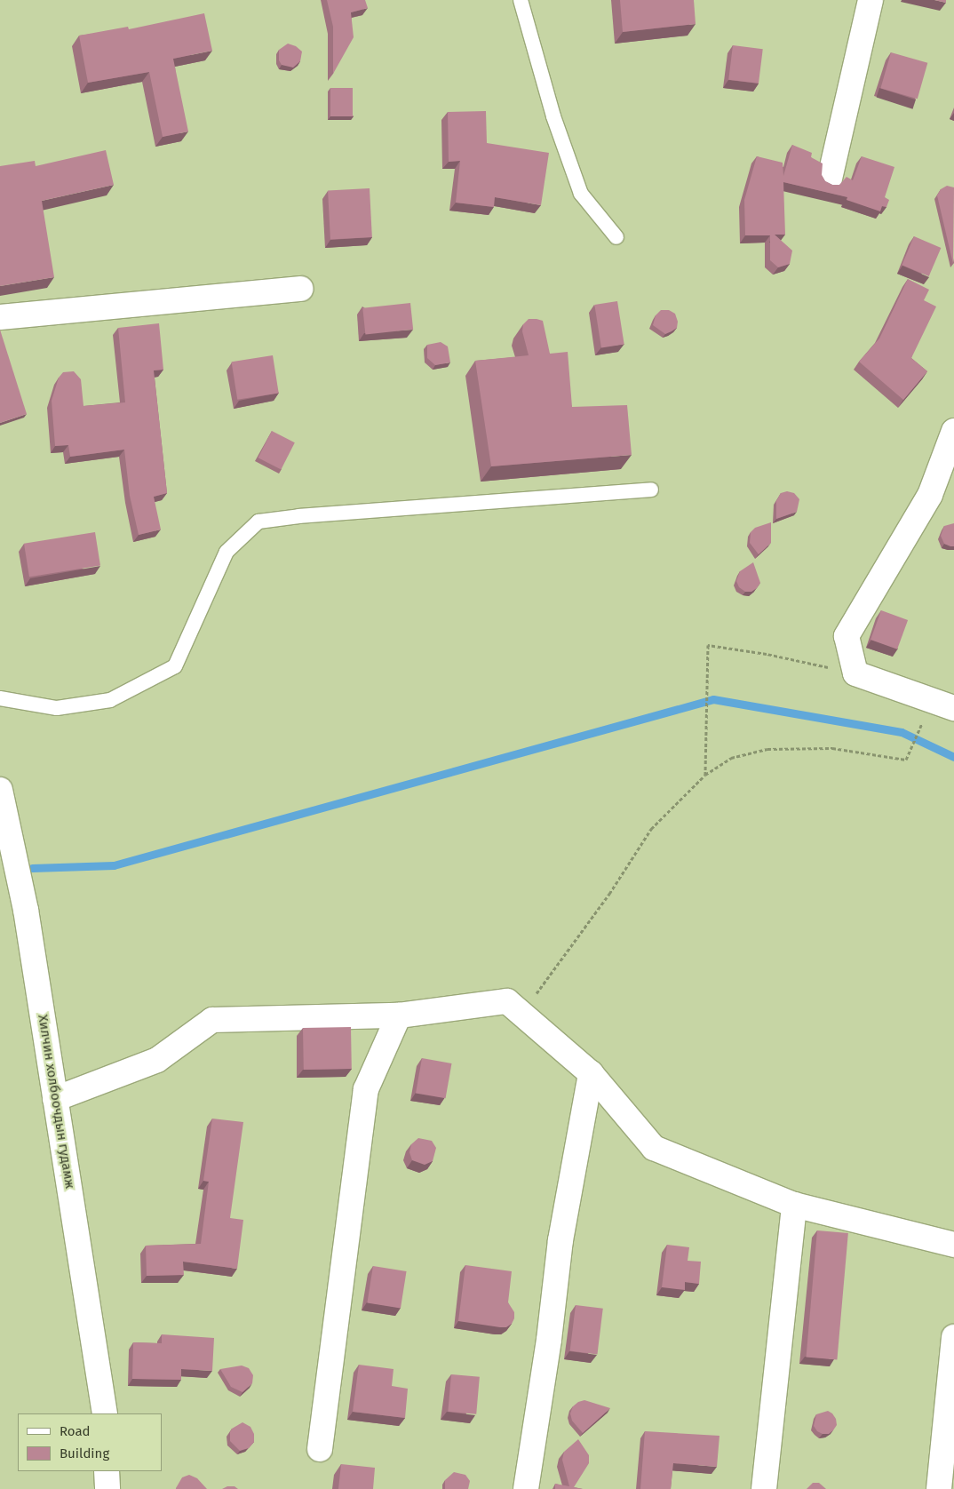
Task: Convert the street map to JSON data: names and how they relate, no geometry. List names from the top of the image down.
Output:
{
  "streets": {
    "street": ["Хилчин холбоочдын гудамж"]
  },
  "legend": ["Road", "Building"]
}
